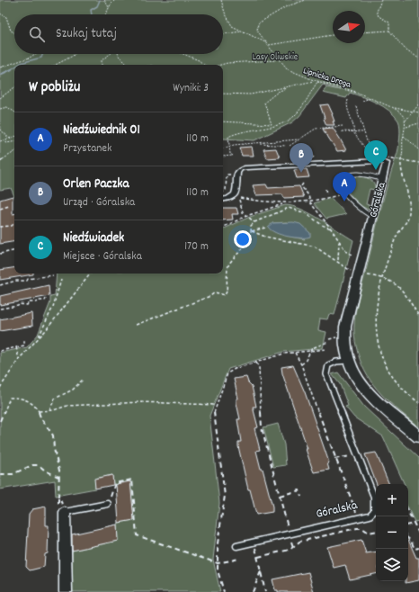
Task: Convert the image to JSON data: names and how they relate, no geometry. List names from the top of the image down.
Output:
{
  "streets": {
    "street": ["Góralska"],
    "path": ["Lipnicka Droga"]
  },
  "parks": ["Lasy Oliwskie"],
  "north": "right",
  "page": {
    "search": "Szukaj tutaj",
    "heading": ["W pobliżu", "Wyniki: 3"],
    "list": [
      {
        "mark": "A",
        "name": "Niedźwiednik 01",
        "note": "Przystanek",
        "value": "110 m"
      },
      {
        "mark": "B",
        "name": "Orlen Paczka",
        "note": "Urząd · Góralska",
        "value": "110 m"
      },
      {
        "mark": "C",
        "name": "Niedźwiadek",
        "note": "Miejsce · Góralska",
        "value": "170 m"
      }
    ],
    "pins": ["C", "B", "A"],
    "map_buttons": ["+", "−"]
  }
}
